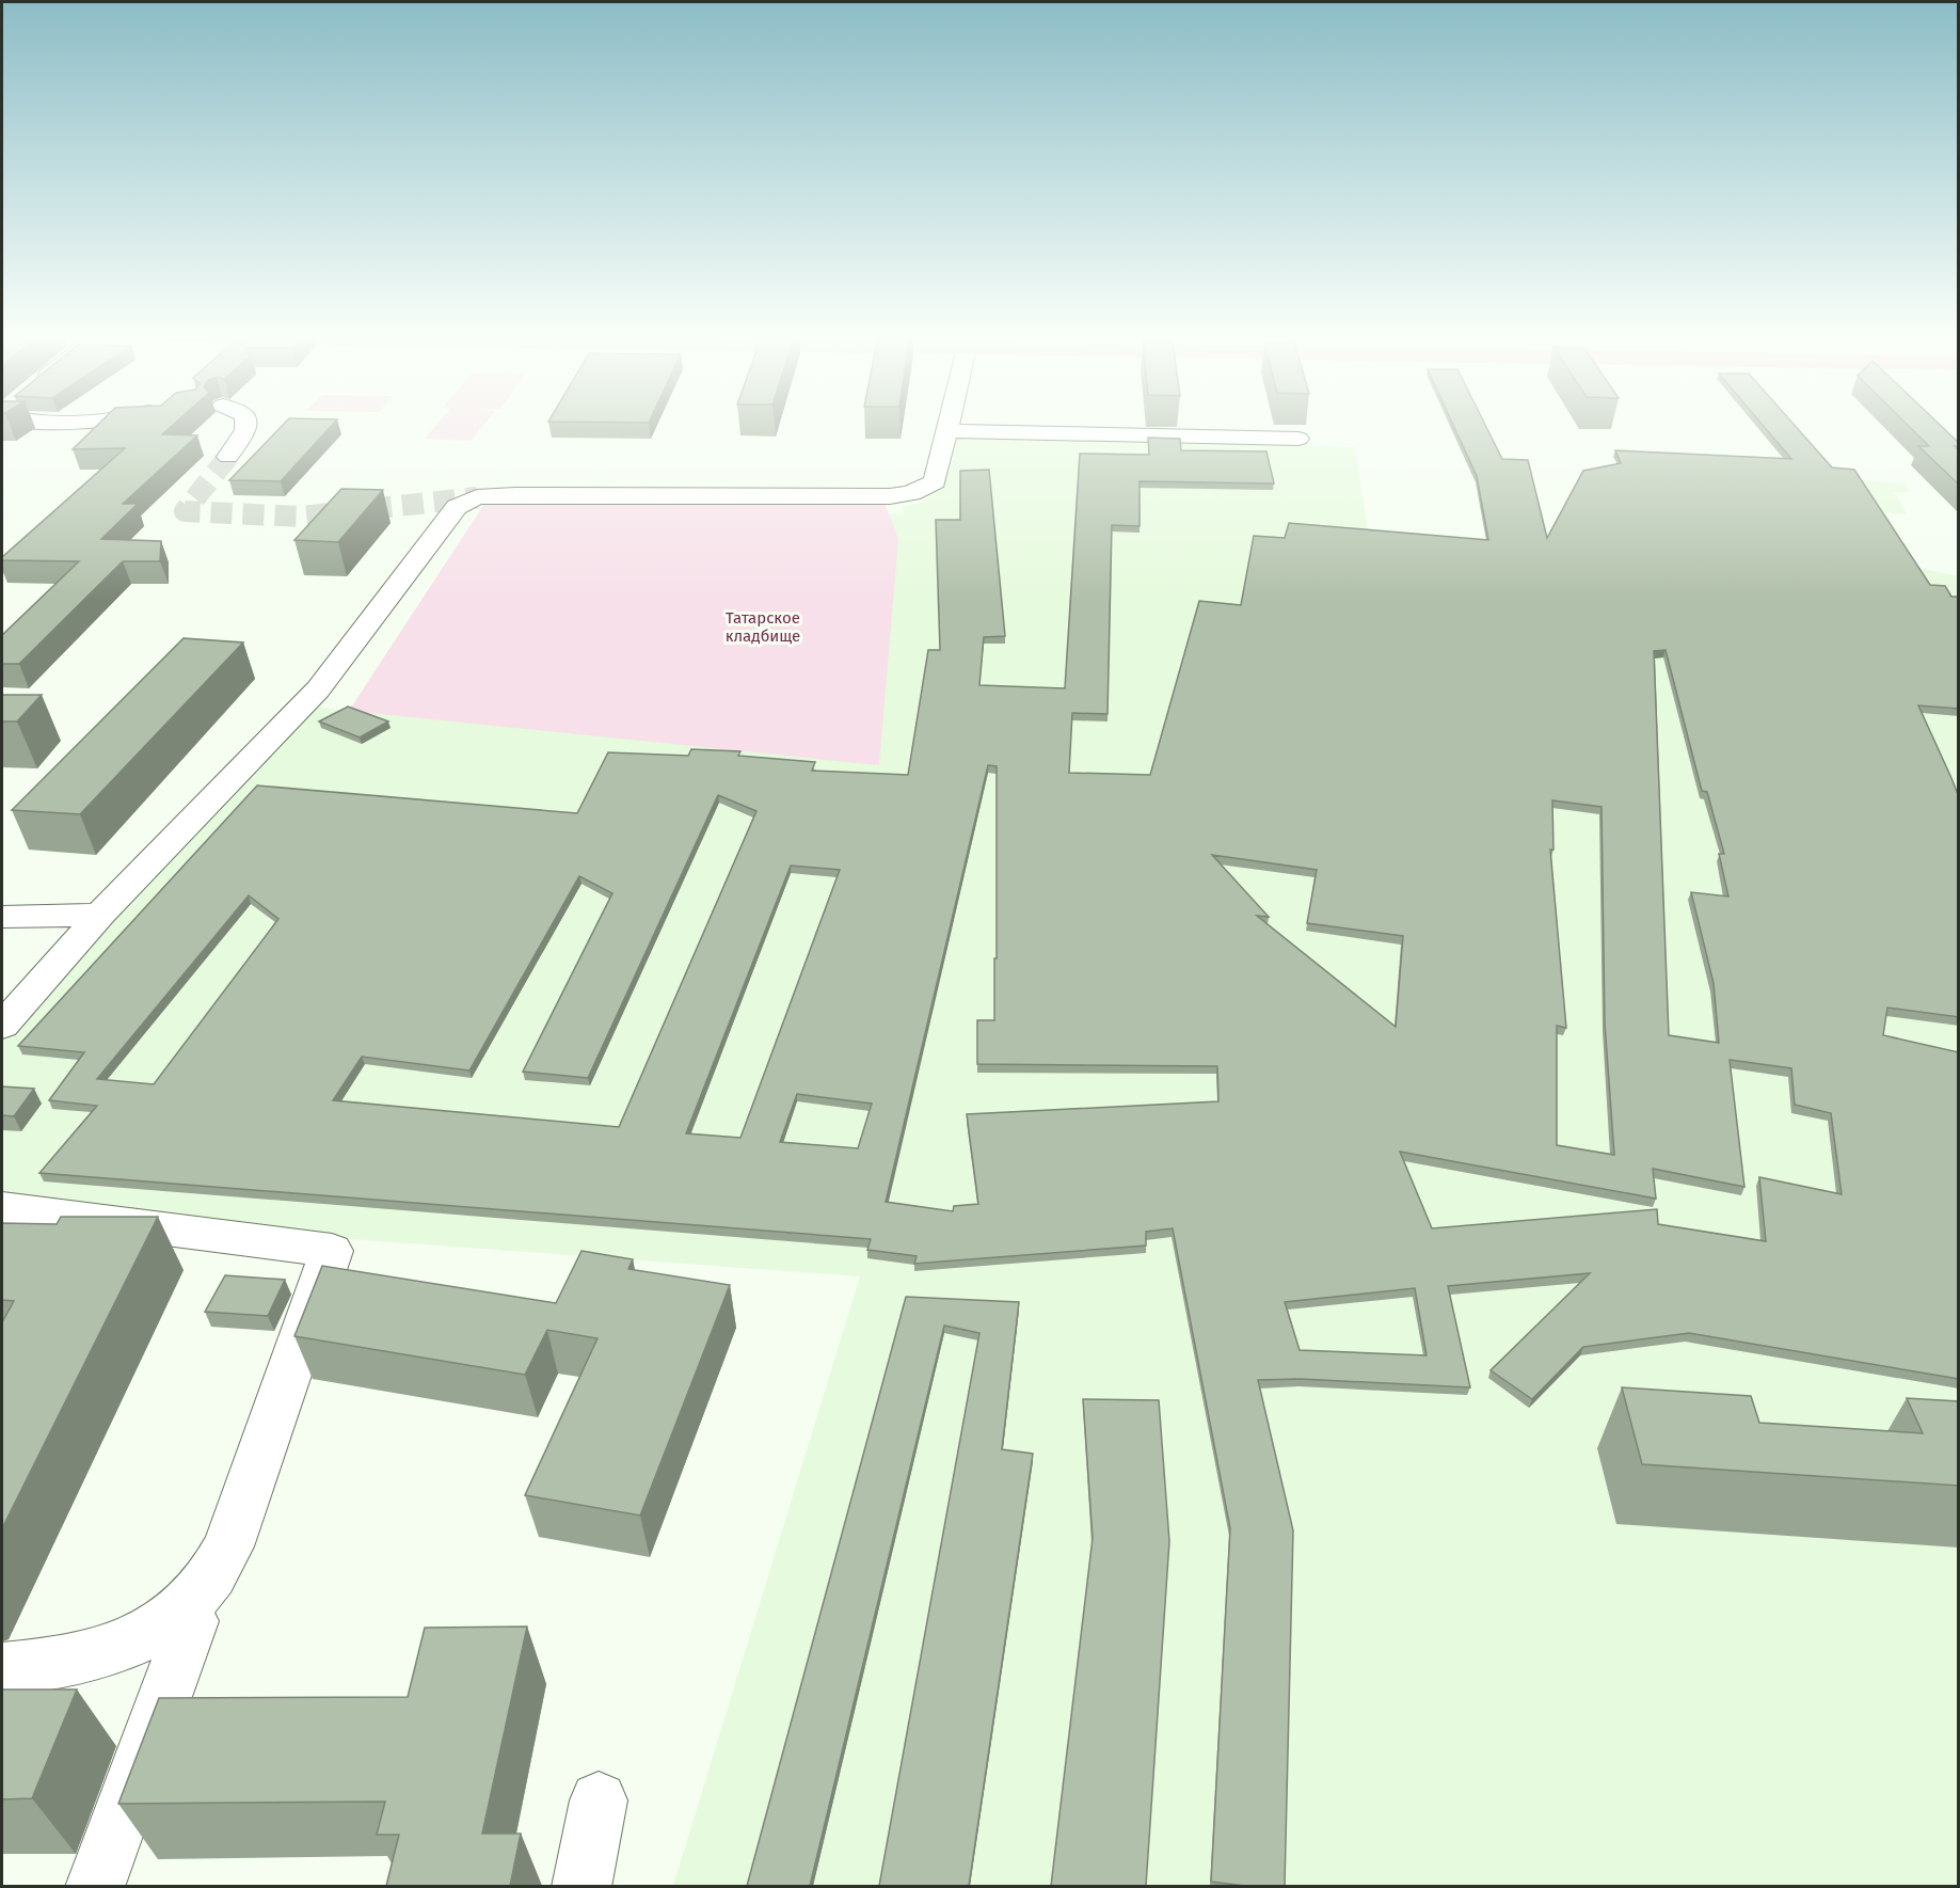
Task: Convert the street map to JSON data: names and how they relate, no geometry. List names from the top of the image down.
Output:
{
  "parks": ["Татарское кладбище"]
}
